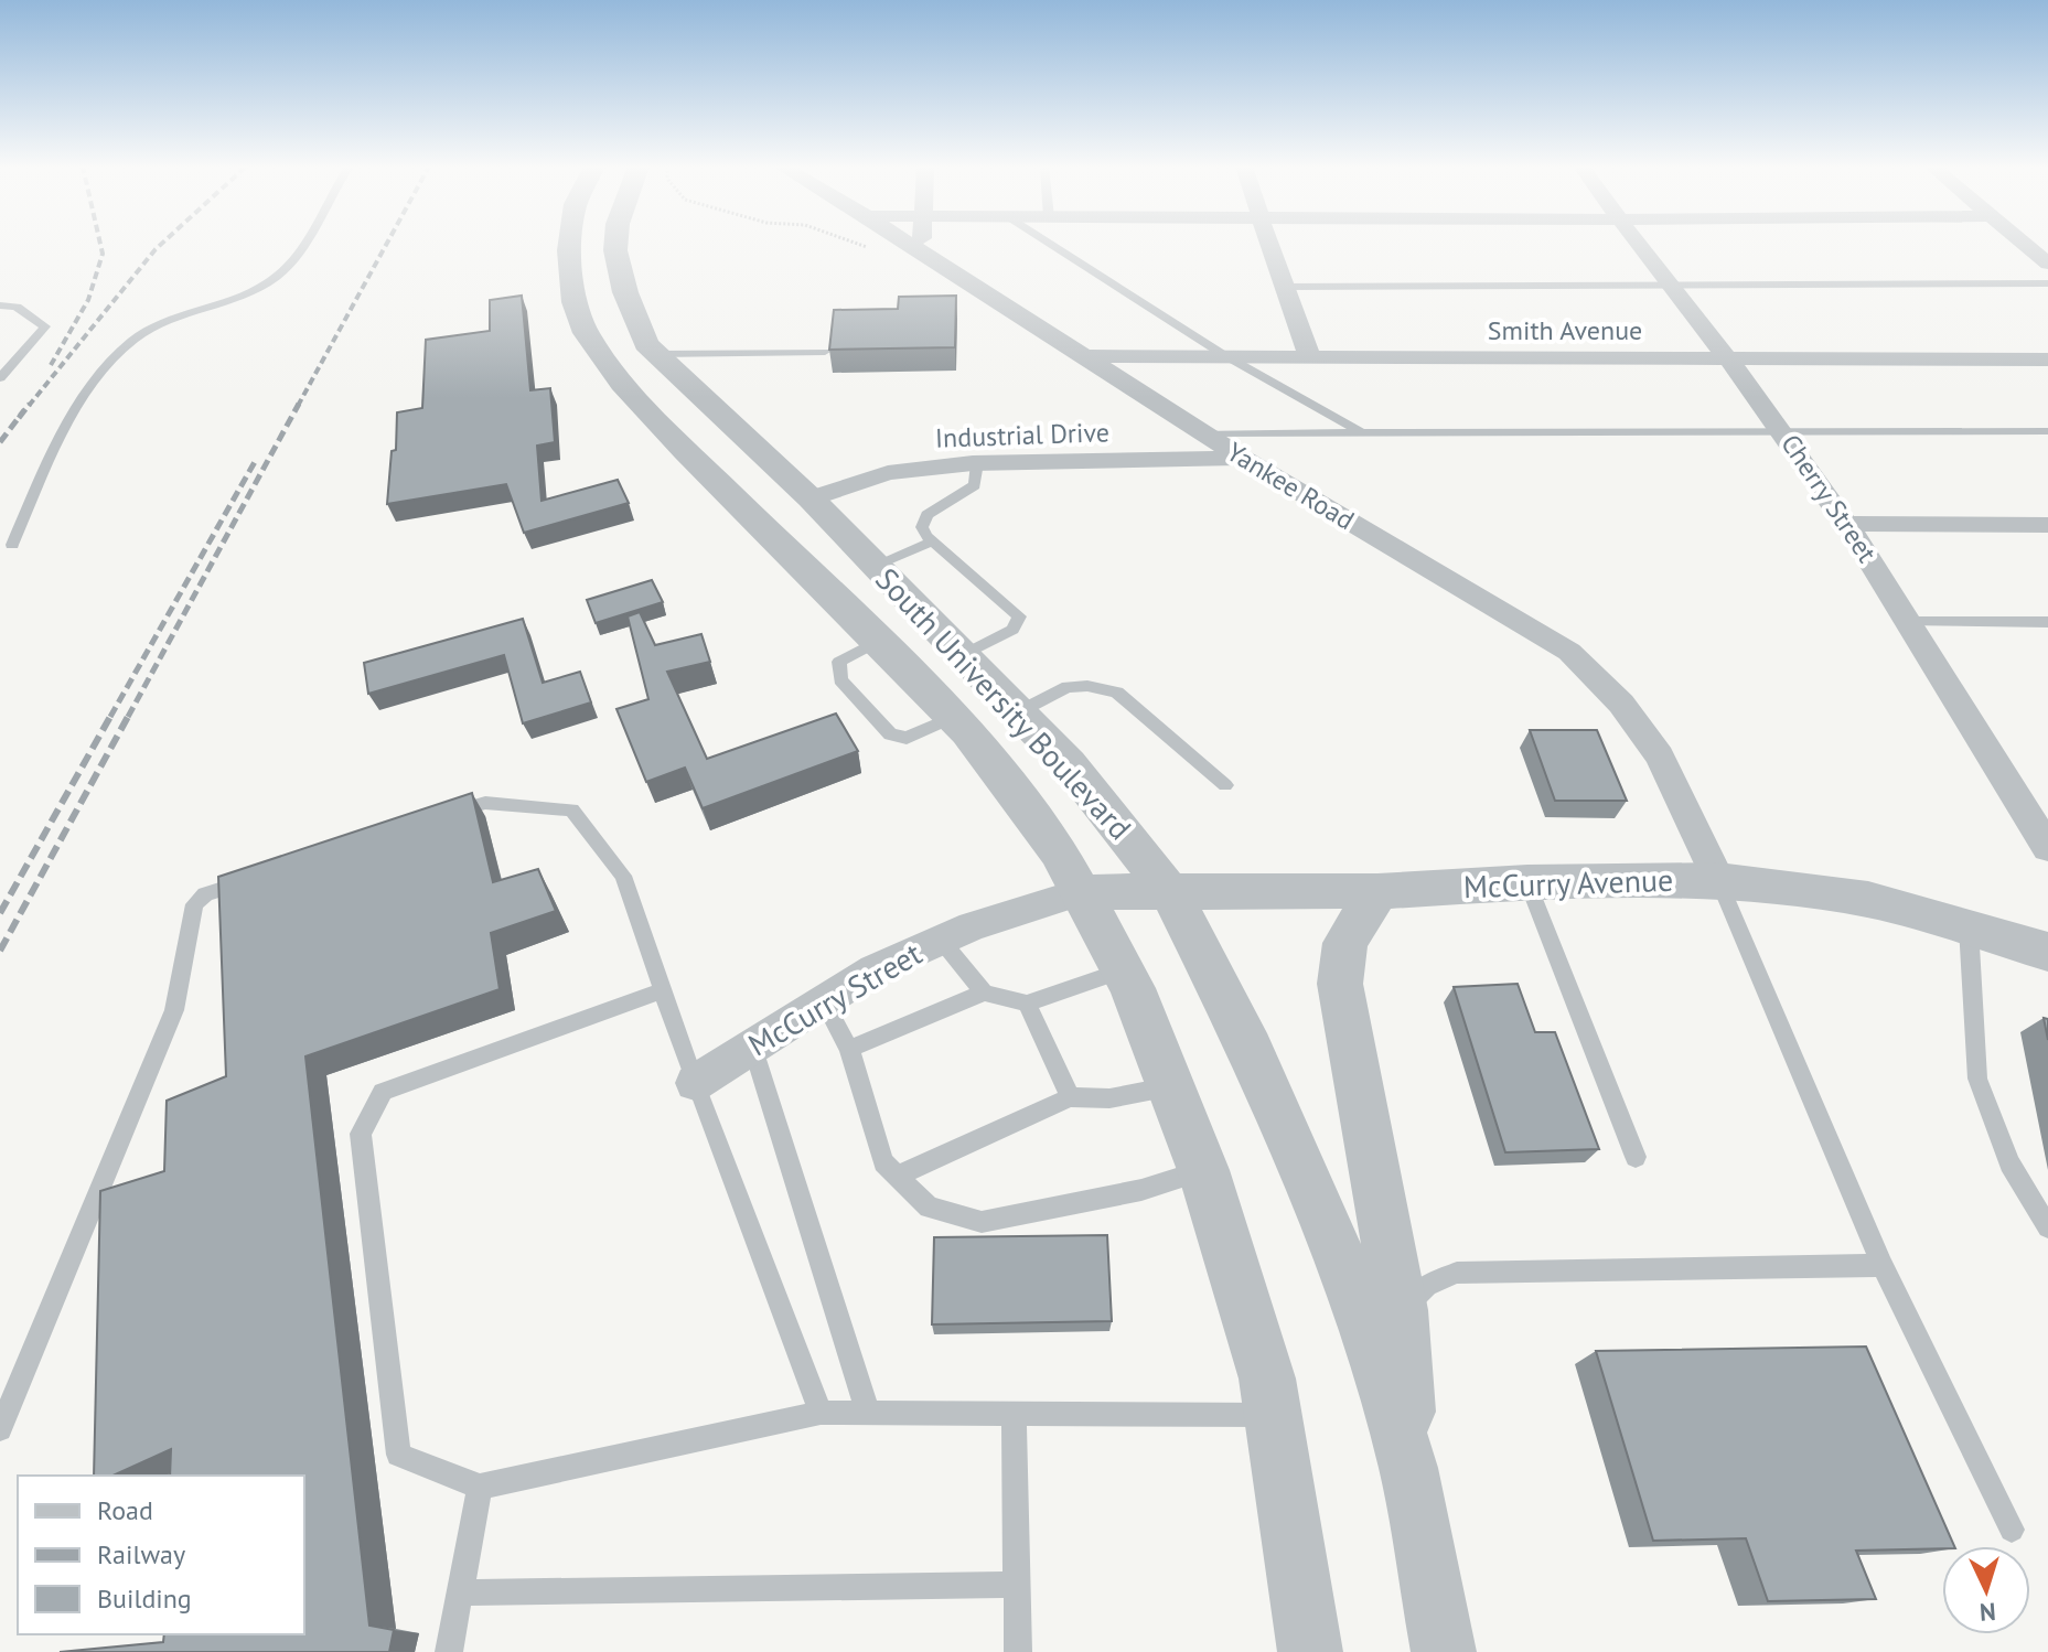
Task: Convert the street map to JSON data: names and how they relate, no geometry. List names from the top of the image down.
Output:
{
  "streets": {
    "street": [
      "Smith Avenue",
      "Industrial Drive",
      "Yankee Road",
      "Cherry Street",
      "South University Boulevard",
      "McCurry Avenue",
      "McCurry Street"
    ]
  },
  "crossings": [
    ["Smith Avenue", "Yankee Road"],
    ["Smith Avenue", "Cherry Street"],
    ["Industrial Drive", "Yankee Road"],
    ["Industrial Drive", "South University Boulevard"],
    ["Yankee Road", "McCurry Avenue"],
    ["South University Boulevard", "McCurry Avenue"],
    ["South University Boulevard", "McCurry Street"],
    ["McCurry Avenue", "McCurry Street"]
  ],
  "legend": ["Road", "Railway", "Building"],
  "north": "bottom"
}
